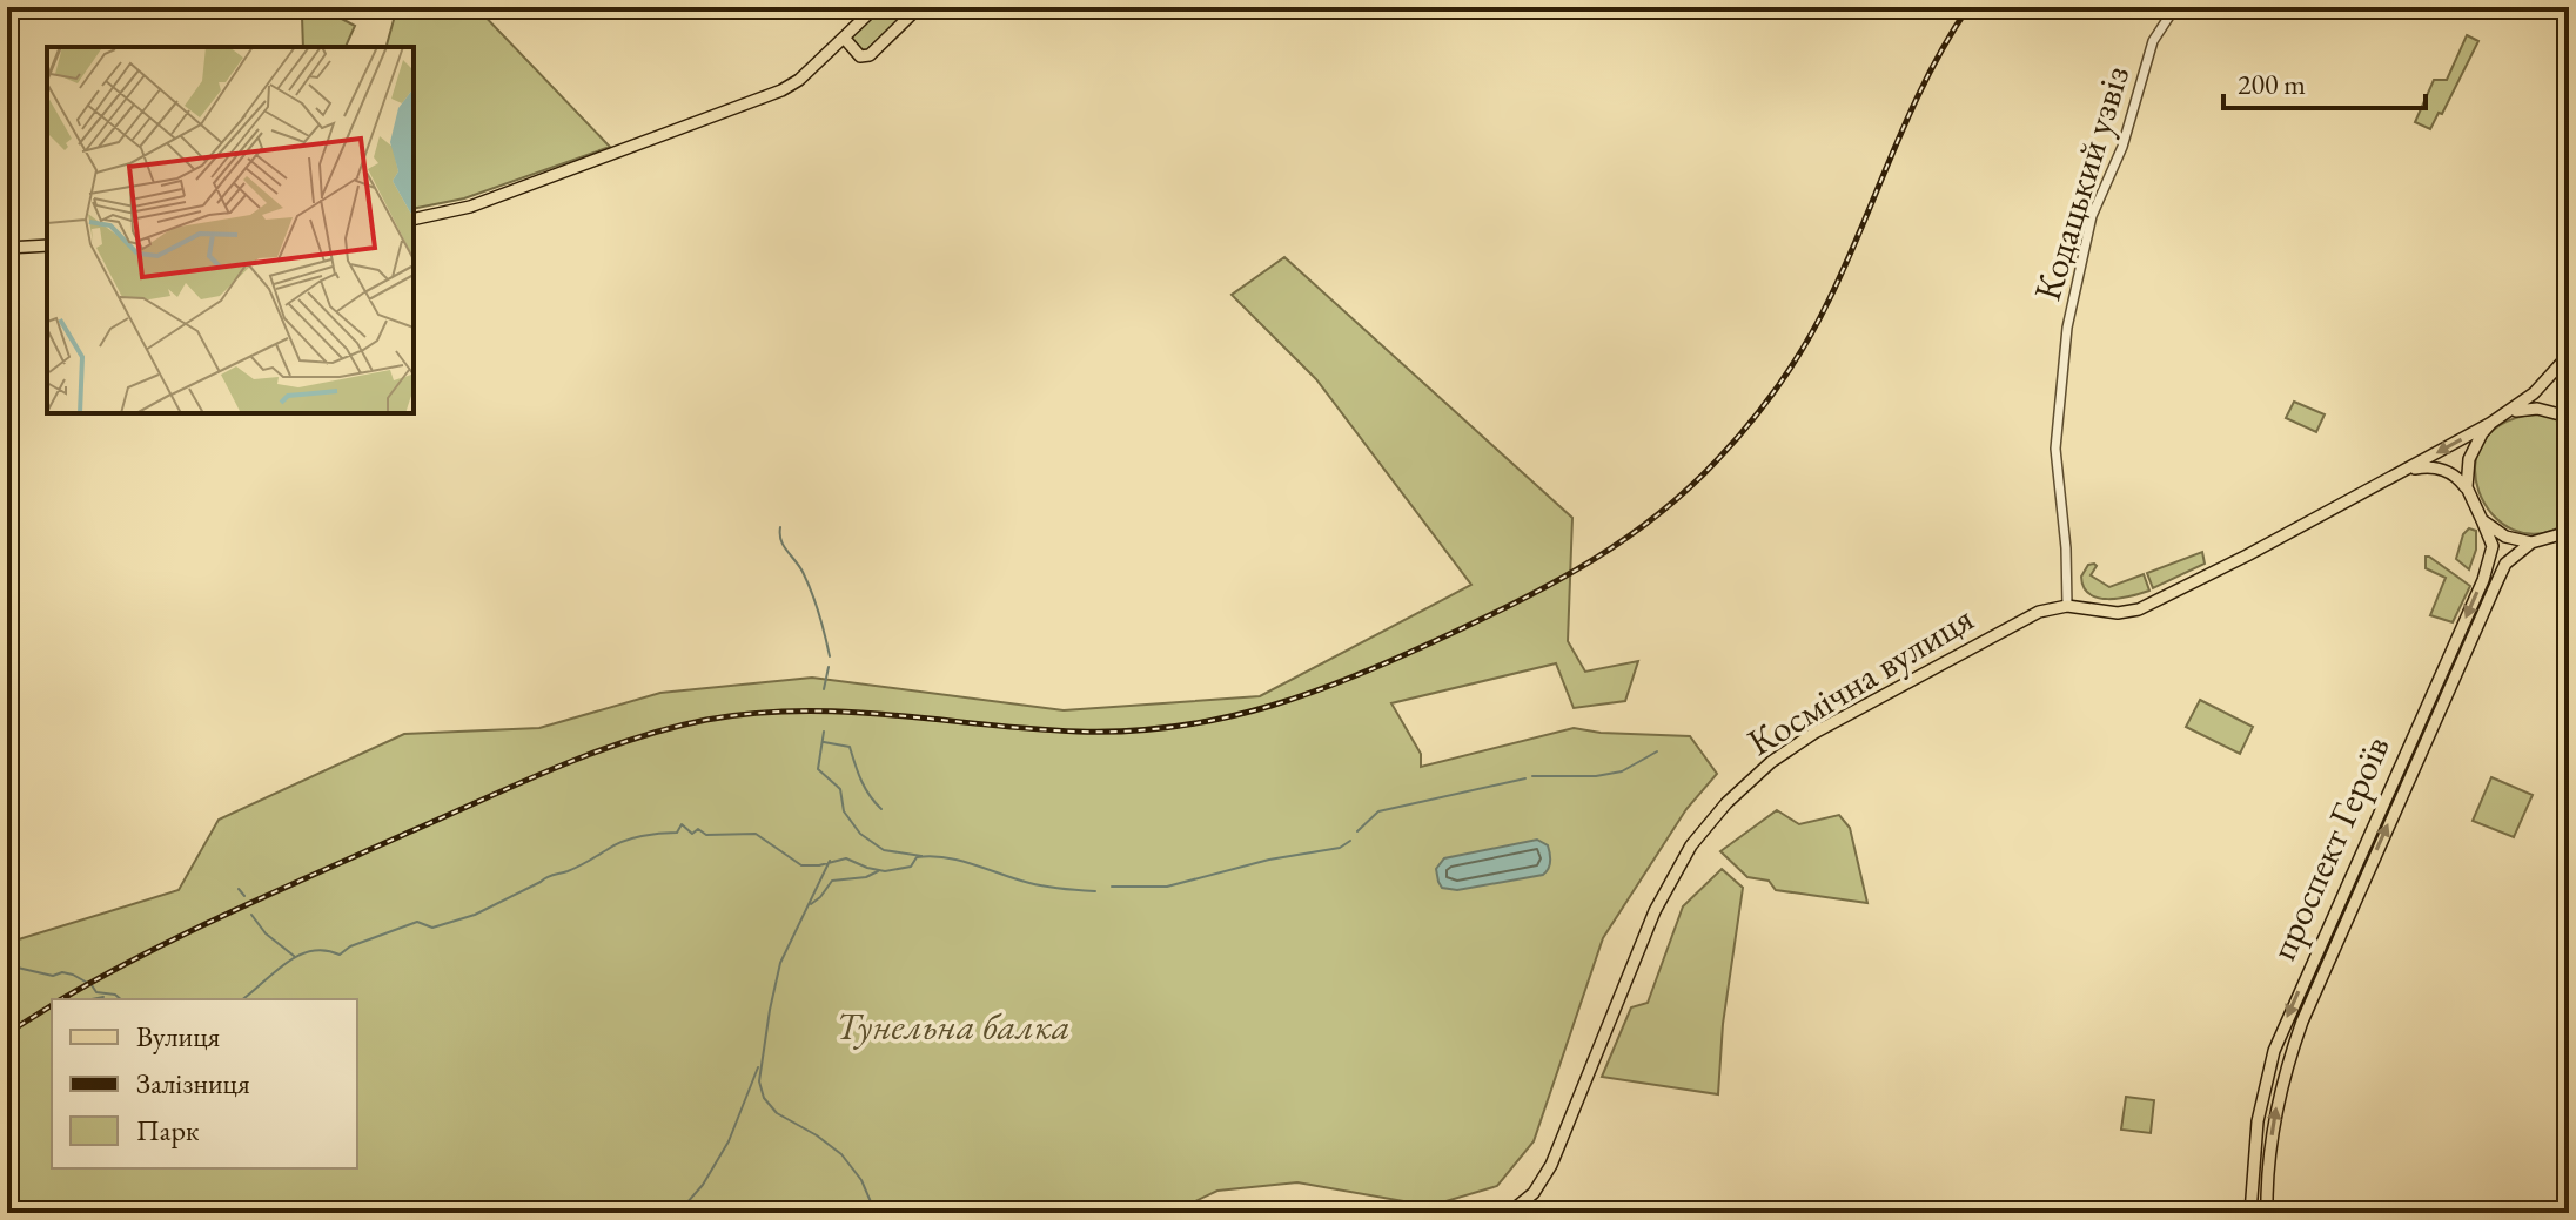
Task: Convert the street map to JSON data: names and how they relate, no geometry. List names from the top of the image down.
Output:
{
  "streets": {
    "main road": ["Космічна вулиця", "проспект Героїв"],
    "street": ["Кодацький узвіз"]
  },
  "crossings": [
    ["Кодацький узвіз", "Космічна вулиця"]
  ],
  "parks": ["Тунельна балка"],
  "legend": ["Вулиця", "Залізниця", "Парк"],
  "scale_bar": "200 m"
}
